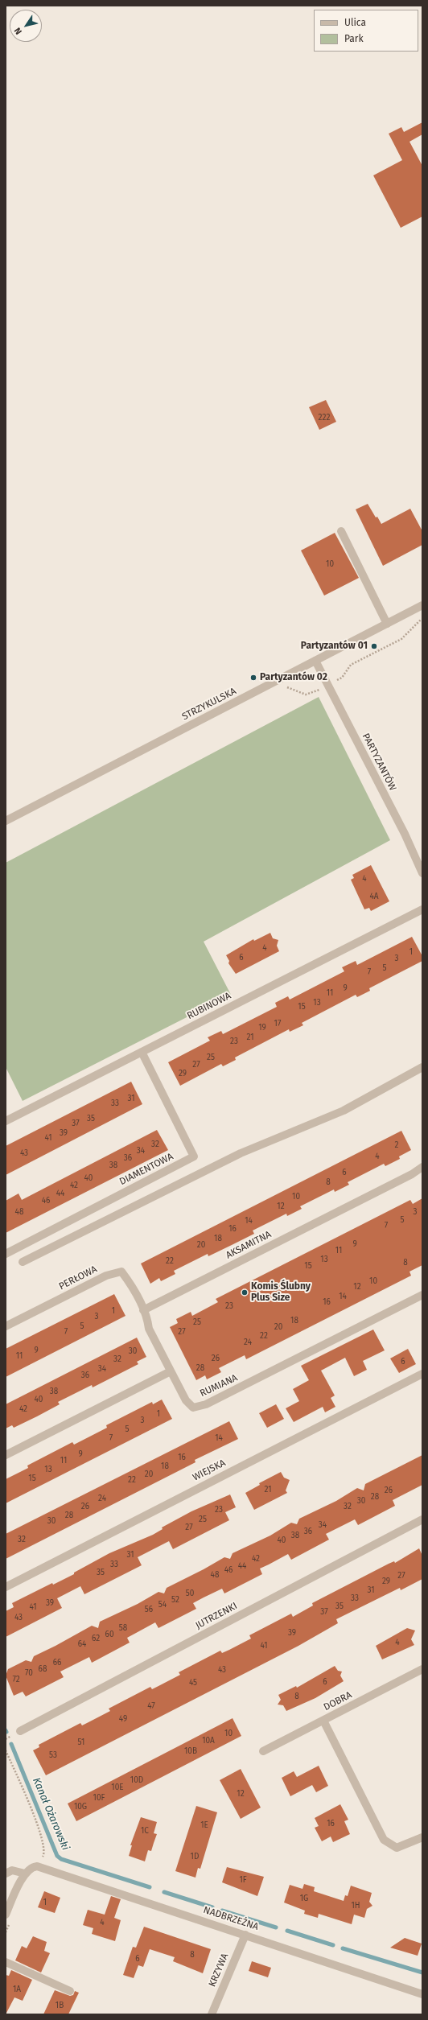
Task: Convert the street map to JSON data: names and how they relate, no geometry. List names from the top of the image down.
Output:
{
  "streets": {
    "street": [
      "STRZYKULSKA",
      "PARTYZANTÓW",
      "RUBINOWA",
      "DIAMENTOWA",
      "AKSAMITNA",
      "PERŁOWA",
      "RUMIANA",
      "WIEJSKA",
      "JUTRZENKI",
      "DOBRA",
      "NADBRZEŻNA",
      "KRZYWA"
    ]
  },
  "crossings": [
    ["STRZYKULSKA", "PARTYZANTÓW"],
    ["RUBINOWA", "DIAMENTOWA"],
    ["AKSAMITNA", "PERŁOWA"],
    ["NADBRZEŻNA", "KRZYWA"]
  ],
  "water": ["Kanał Ożarowski"],
  "places": ["Partyzantów 01", "Partyzantów 02", "Komis Ślubny Plus Size"],
  "house_numbers": [
    "222",
    "10",
    "4",
    "4A",
    "4",
    "1",
    "6",
    "3",
    "5",
    "7",
    "9",
    "11",
    "13",
    "15",
    "17",
    "19",
    "21",
    "23",
    "25",
    "27",
    "29",
    "31",
    "33",
    "35",
    "37",
    "39",
    "41",
    "32",
    "2",
    "34",
    "43",
    "4",
    "36",
    "38",
    "6",
    "40",
    "8",
    "42",
    "44",
    "10",
    "46",
    "12",
    "48",
    "3",
    "5",
    "14",
    "7",
    "16",
    "18",
    "9",
    "20",
    "11",
    "13",
    "22",
    "8",
    "15",
    "10",
    "12",
    "14",
    "16",
    "23",
    "1",
    "3",
    "18",
    "25",
    "5",
    "20",
    "7",
    "27",
    "22",
    "24",
    "9",
    "30",
    "11",
    "26",
    "32",
    "6",
    "28",
    "34",
    "36",
    "38",
    "40",
    "42",
    "1",
    "3",
    "5",
    "7",
    "14",
    "9",
    "16",
    "11",
    "18",
    "13",
    "20",
    "15",
    "22",
    "21",
    "26",
    "28",
    "24",
    "30",
    "26",
    "32",
    "23",
    "28",
    "25",
    "30",
    "34",
    "27",
    "36",
    "38",
    "32",
    "40",
    "31",
    "42",
    "33",
    "44",
    "46",
    "35",
    "48",
    "27",
    "29",
    "31",
    "50",
    "33",
    "52",
    "39",
    "54",
    "35",
    "41",
    "56",
    "37",
    "43",
    "58",
    "39",
    "60",
    "62",
    "4",
    "64",
    "41",
    "66",
    "68",
    "43",
    "70",
    "72",
    "6",
    "45",
    "8",
    "47",
    "49",
    "10",
    "10A",
    "51",
    "10B",
    "53",
    "10D",
    "10E",
    "12",
    "10F",
    "10G",
    "16",
    "1E",
    "1C",
    "1D",
    "1F",
    "1G",
    "1",
    "1H",
    "4",
    "8",
    "6",
    "1A",
    "1B"
  ],
  "legend": ["Ulica", "Park"],
  "north": "bottom left"
}
